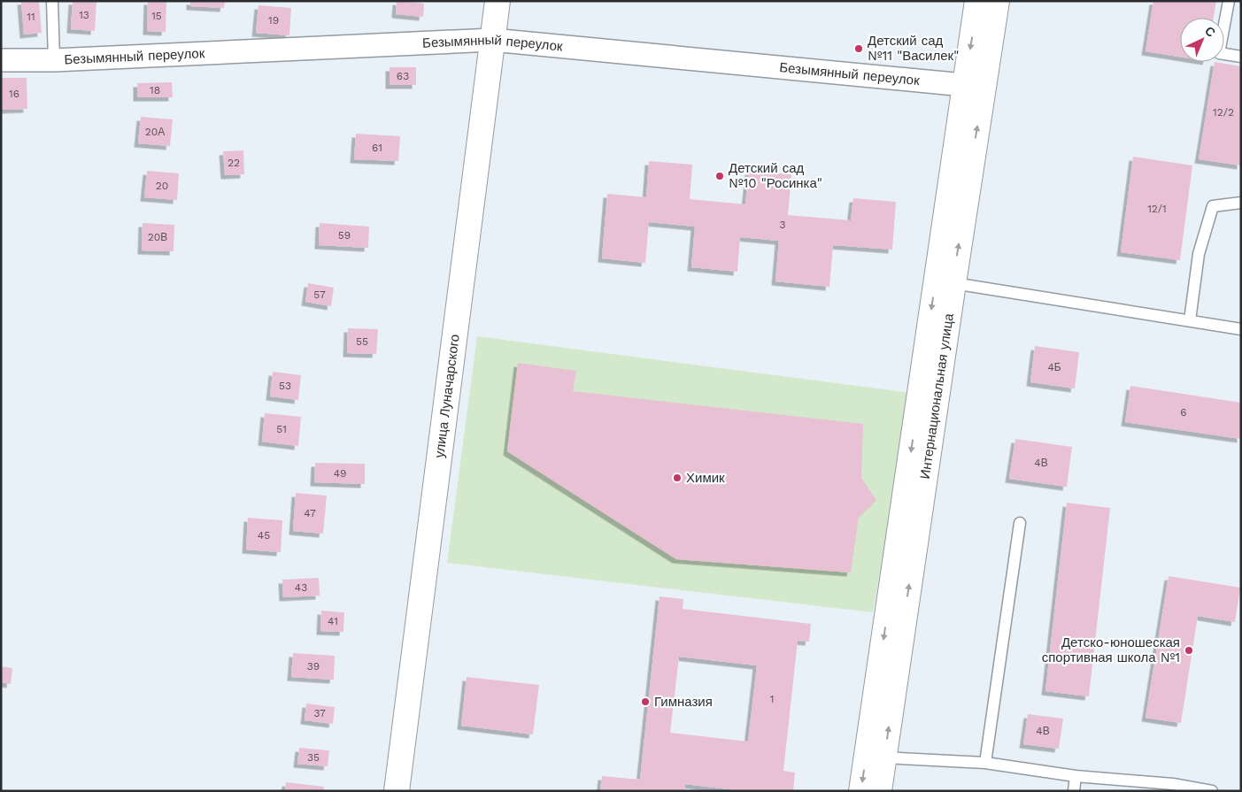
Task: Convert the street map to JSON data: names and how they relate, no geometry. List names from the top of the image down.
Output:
{
  "streets": {
    "street": ["Безымянный переулок", "улица Луначарского", "Интернациональная улица"]
  },
  "crossings": [
    ["Безымянный переулок", "улица Луначарского"],
    ["Безымянный переулок", "Интернациональная улица"]
  ],
  "places": [
    "Детский сад №11 \"Василек\"",
    "Детский сад №10 \"Росинка\"",
    "Химик",
    "Детско-юношеская спортивная школа №1",
    "Гимназия"
  ],
  "house_numbers": [
    "13",
    "15",
    "11",
    "19",
    "63",
    "18",
    "16",
    "12/2",
    "20А",
    "61",
    "22",
    "20",
    "12/1",
    "3",
    "59",
    "20В",
    "57",
    "55",
    "4Б",
    "53",
    "6",
    "51",
    "4В",
    "49",
    "47",
    "45",
    "43",
    "41",
    "39",
    "1",
    "37",
    "4В",
    "35"
  ],
  "north": "top right"
}
